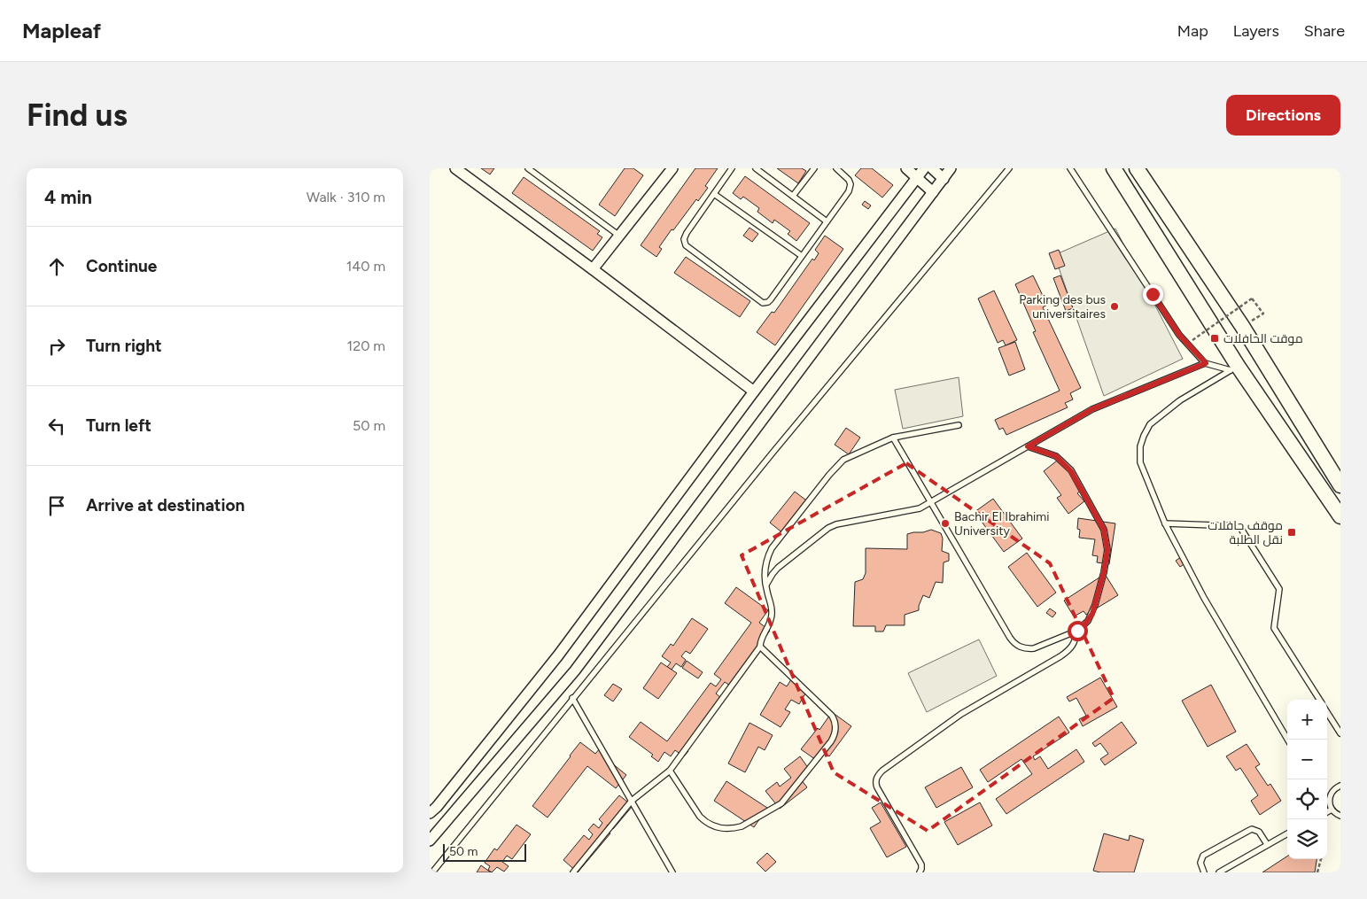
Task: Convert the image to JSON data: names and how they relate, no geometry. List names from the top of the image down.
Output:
{
  "places": {
    "other": ["Parking des bus universitaires", "Bachir El Ibrahimi University"],
    "transit": ["موقت الحافلات", "موقف حافلات نقل الطلبة"]
  },
  "scale_bar": "50 m",
  "page": {
    "header": "Mapleaf",
    "nav": ["Map", "Layers", "Share"],
    "buttons": "Directions",
    "title": "Find us",
    "heading": ["4 min", "Walk · 310 m"],
    "list": [
      ["Continue", "140 m"],
      ["Turn right", "120 m"],
      ["Turn left", "50 m"],
      "Arrive at destination"
    ],
    "map_buttons": ["+", "−"],
    "scale": "50 m"
  }
}
